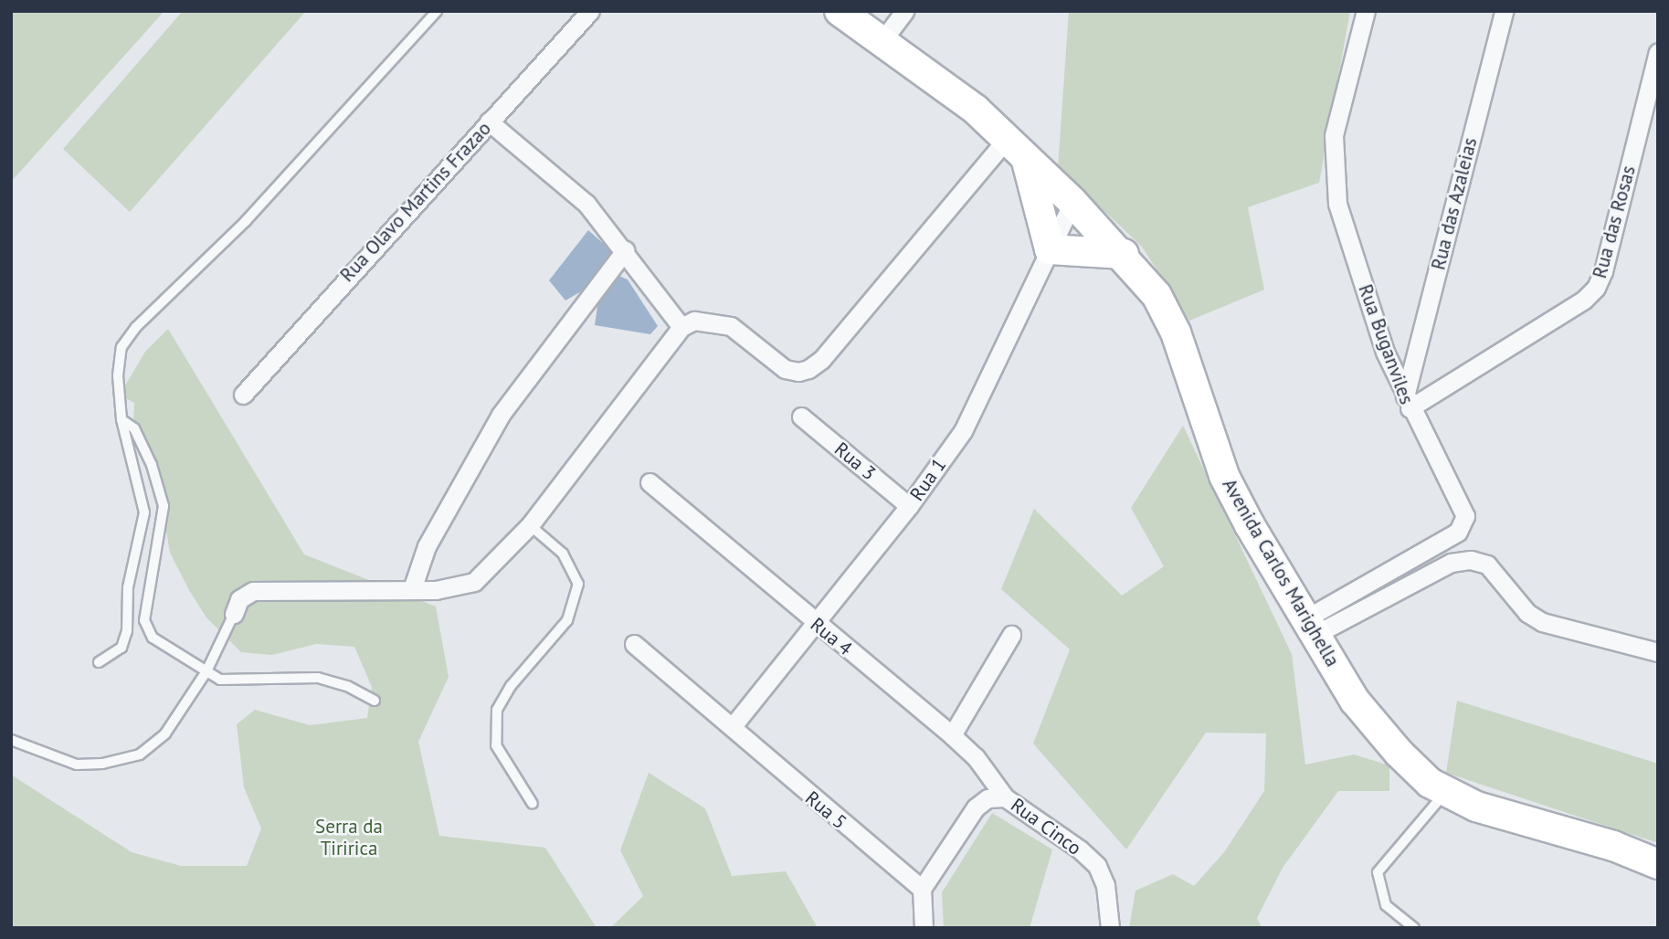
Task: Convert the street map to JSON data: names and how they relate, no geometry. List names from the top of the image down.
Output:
{
  "streets": {
    "main road": ["Avenida Carlos Marighella"],
    "street": [
      "Rua Olavo Martins Frazao",
      "Rua das Azaleias",
      "Rua das Rosas",
      "Rua Buganviles",
      "Rua 3",
      "Rua 1",
      "Rua 4",
      "Rua 5",
      "Rua Cinco"
    ]
  },
  "crossings": [
    ["Rua das Azaleias", "Rua das Rosas"],
    ["Rua das Azaleias", "Rua Buganviles"],
    ["Rua das Rosas", "Rua Buganviles"],
    ["Rua Buganviles", "Avenida Carlos Marighella"],
    ["Rua 3", "Rua 1"],
    ["Rua 1", "Avenida Carlos Marighella"],
    ["Rua 1", "Rua 4"],
    ["Rua 1", "Rua 5"],
    ["Rua 4", "Rua Cinco"]
  ],
  "parks": ["Serra da Tiririca"]
}
